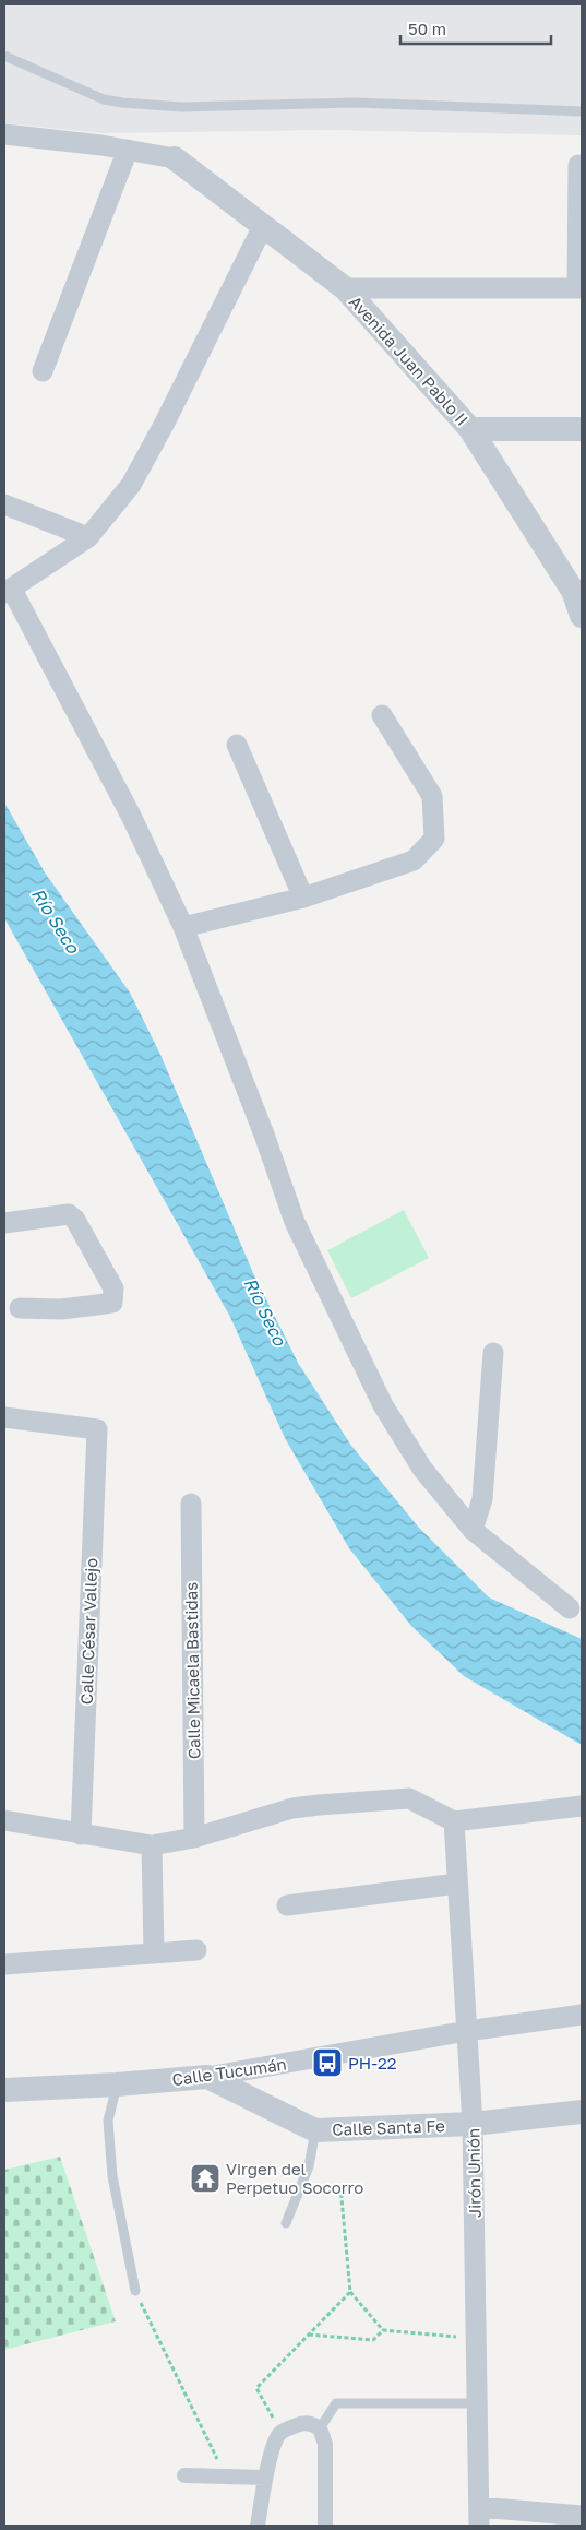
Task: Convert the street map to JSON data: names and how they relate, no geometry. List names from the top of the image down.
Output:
{
  "streets": {
    "street": [
      "Avenida Juan Pablo II",
      "Calle César Vallejo",
      "Calle Micaela Bastidas",
      "Calle Tucumán",
      "Calle Santa Fe",
      "Jirón Unión"
    ]
  },
  "crossings": [
    ["Calle Tucumán", "Calle Santa Fe"],
    ["Calle Tucumán", "Jirón Unión"],
    ["Calle Santa Fe", "Jirón Unión"]
  ],
  "water": ["Río Seco"],
  "places": {
    "bus stop": ["PH-22"],
    "temple": ["Virgen del Perpetuo Socorro"]
  },
  "scale_bar": "50 m"
}
